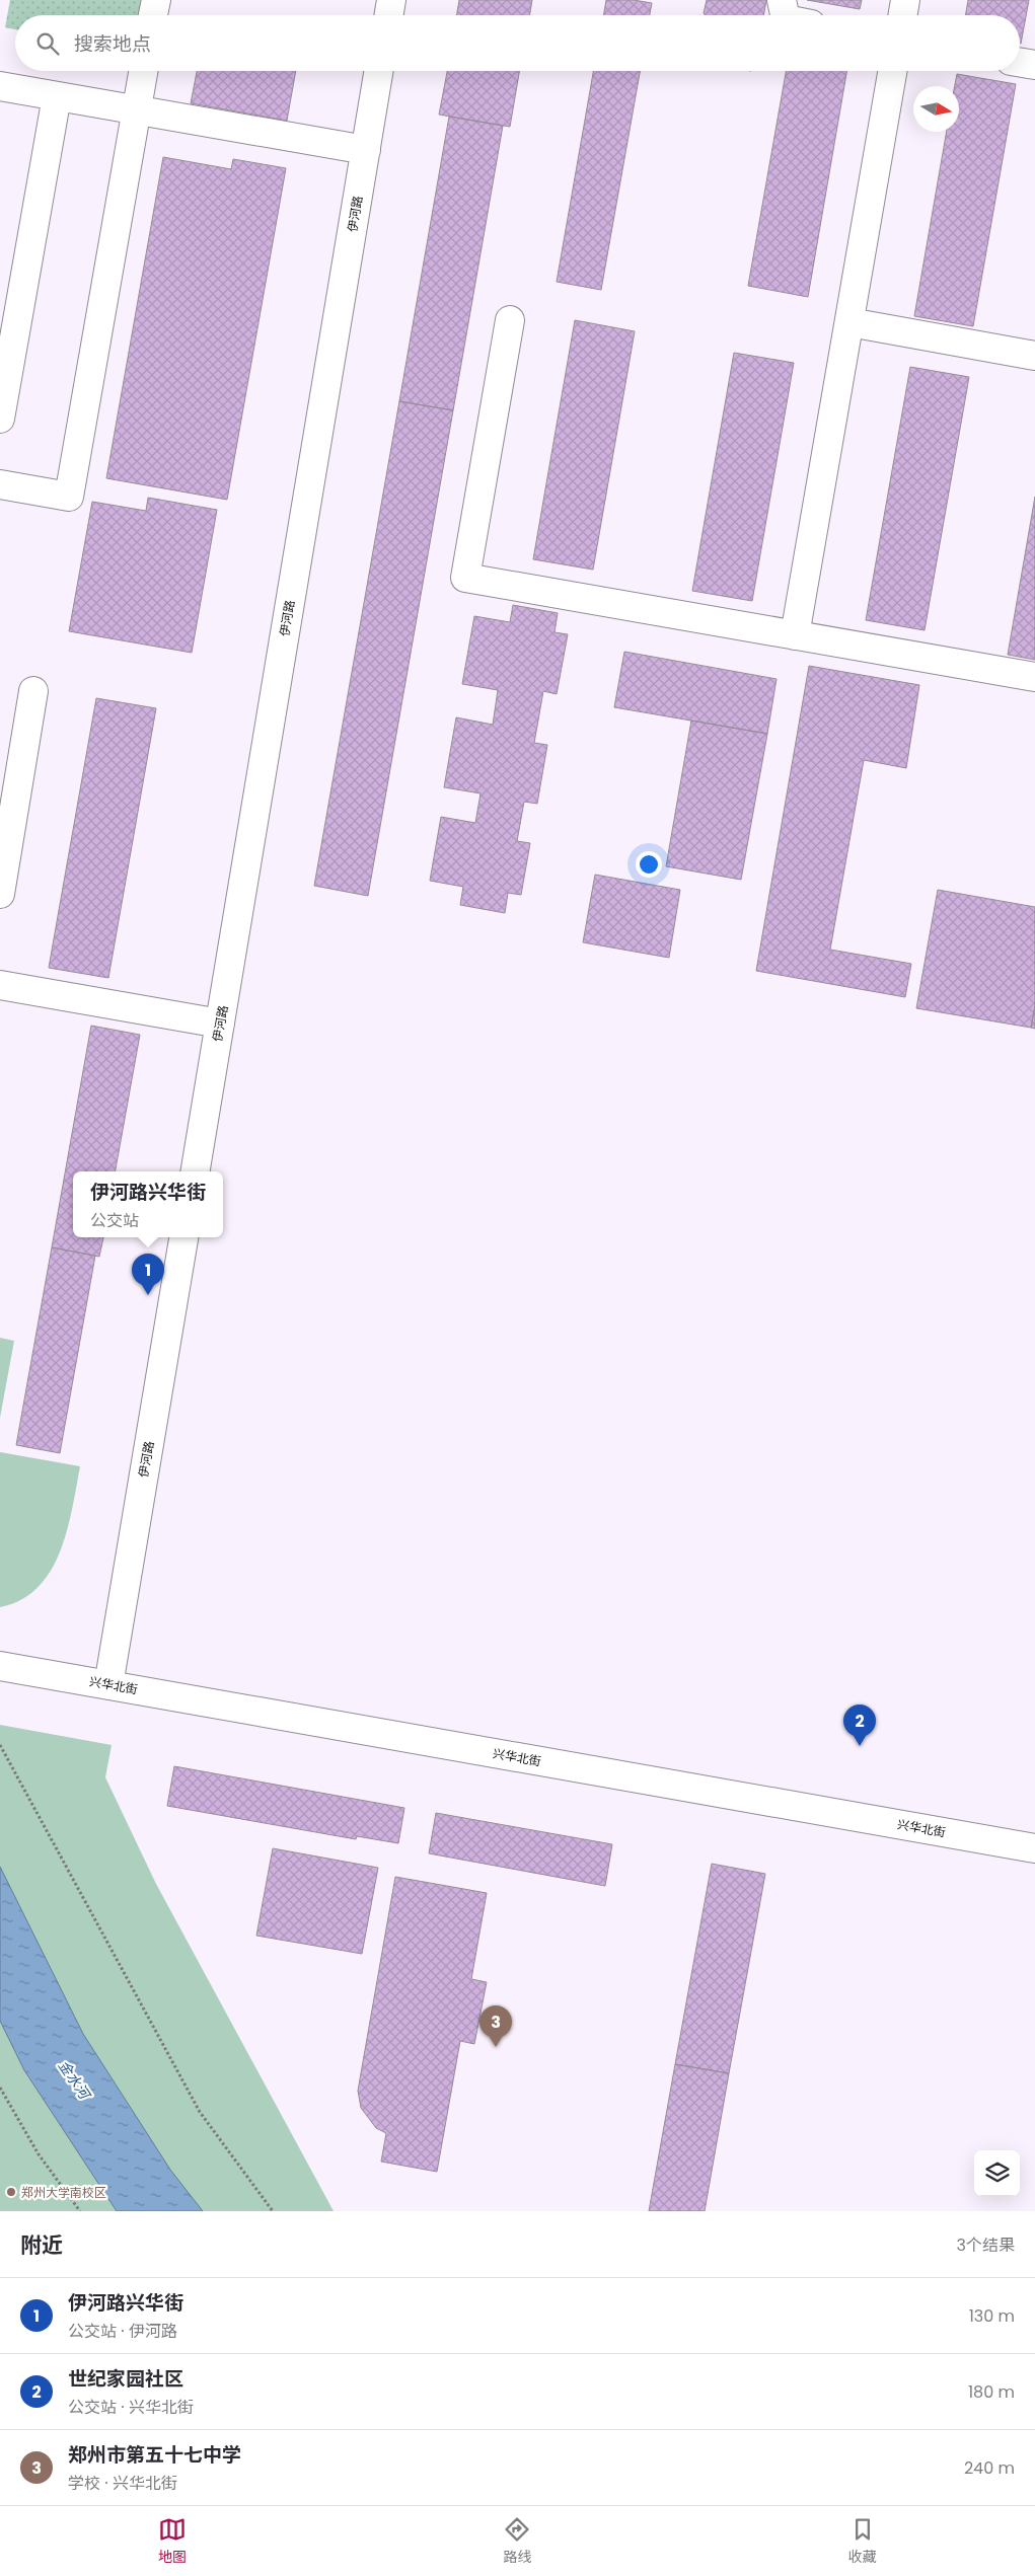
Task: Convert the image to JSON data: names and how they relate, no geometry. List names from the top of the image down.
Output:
{
  "streets": {
    "street": ["伊河路", "兴华北街"]
  },
  "crossings": [
    ["伊河路", "兴华北街"]
  ],
  "water": ["金水河"],
  "places": ["郑州大学南校区"],
  "north": "right",
  "page": {
    "search": "搜索地点",
    "popup": ["伊河路兴华街", "公交站"],
    "pins": ["1", "2", "3"],
    "heading": ["附近", "3个结果"],
    "list": [
      {
        "mark": "1",
        "name": "伊河路兴华街",
        "note": "公交站 · 伊河路",
        "value": "130 m"
      },
      {
        "mark": "2",
        "name": "世纪家园社区",
        "note": "公交站 · 兴华北街",
        "value": "180 m"
      },
      {
        "mark": "3",
        "name": "郑州市第五十七中学",
        "note": "学校 · 兴华北街",
        "value": "240 m"
      }
    ],
    "nav": ["地图", "路线", "收藏"]
  }
}
